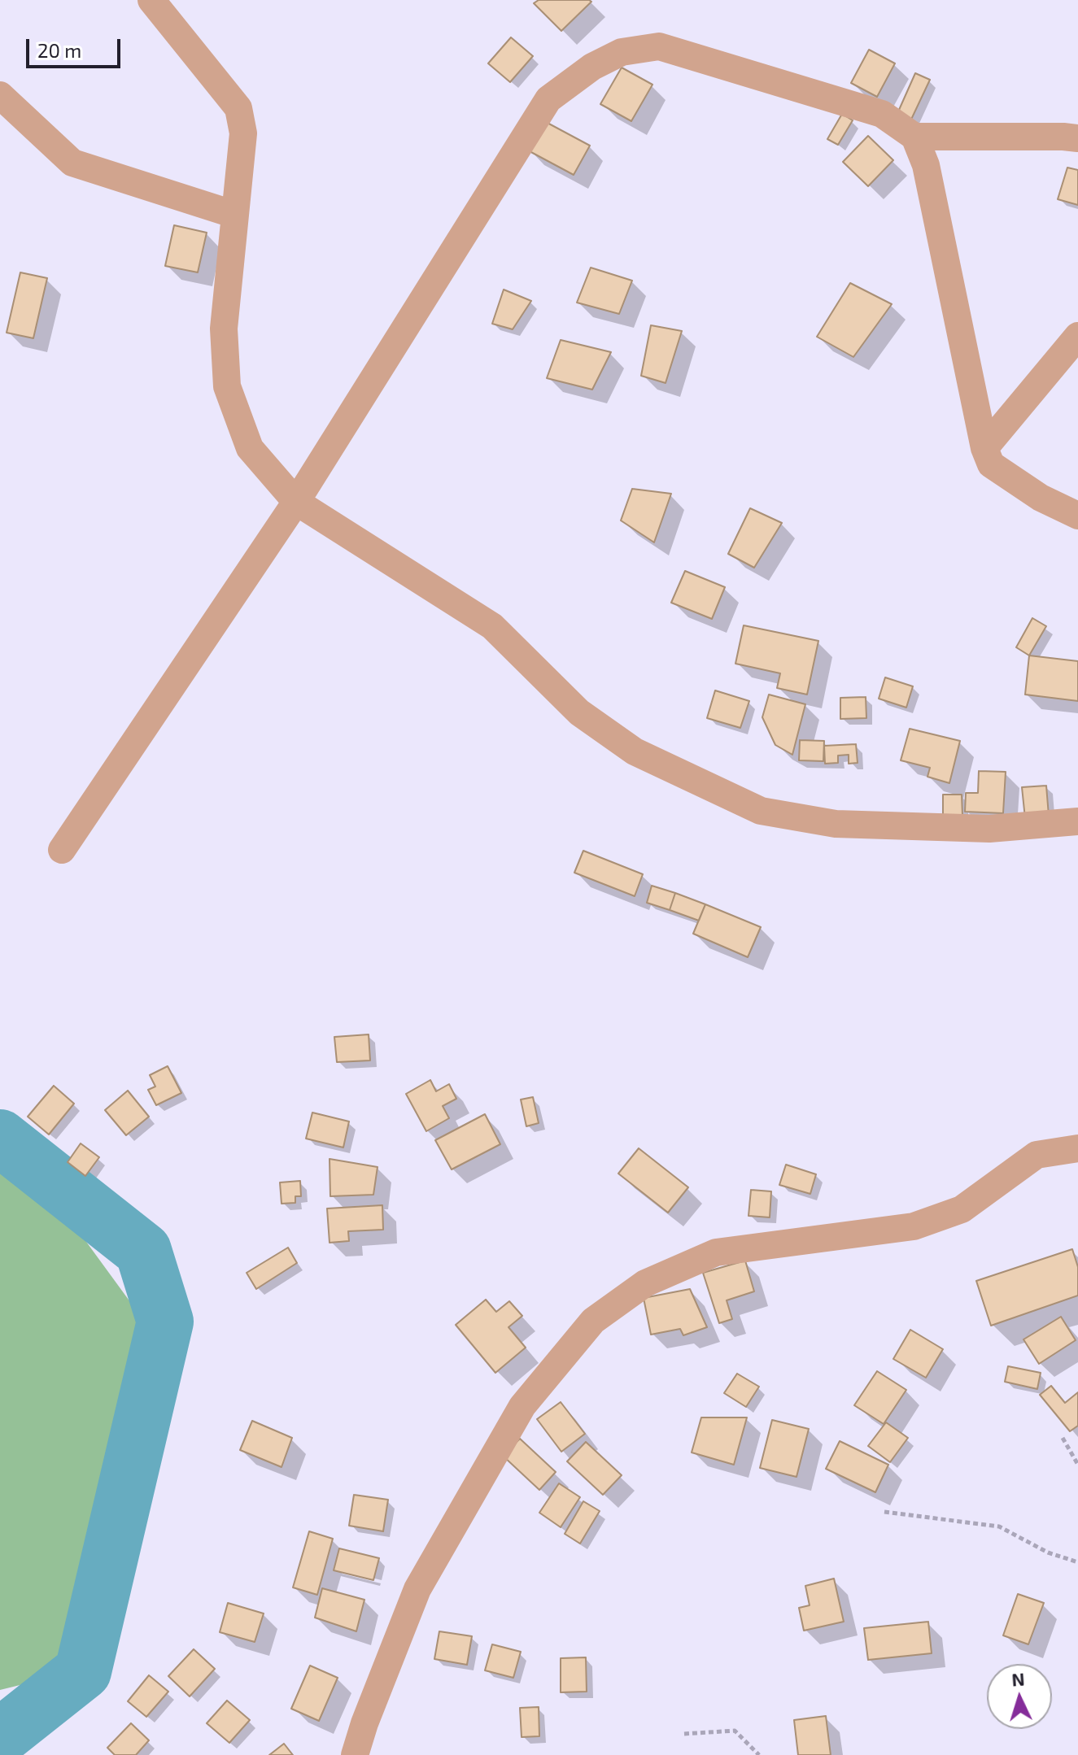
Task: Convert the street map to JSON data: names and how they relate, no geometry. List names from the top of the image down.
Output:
{
  "scale_bar": "20 m",
  "north": "top"
}
